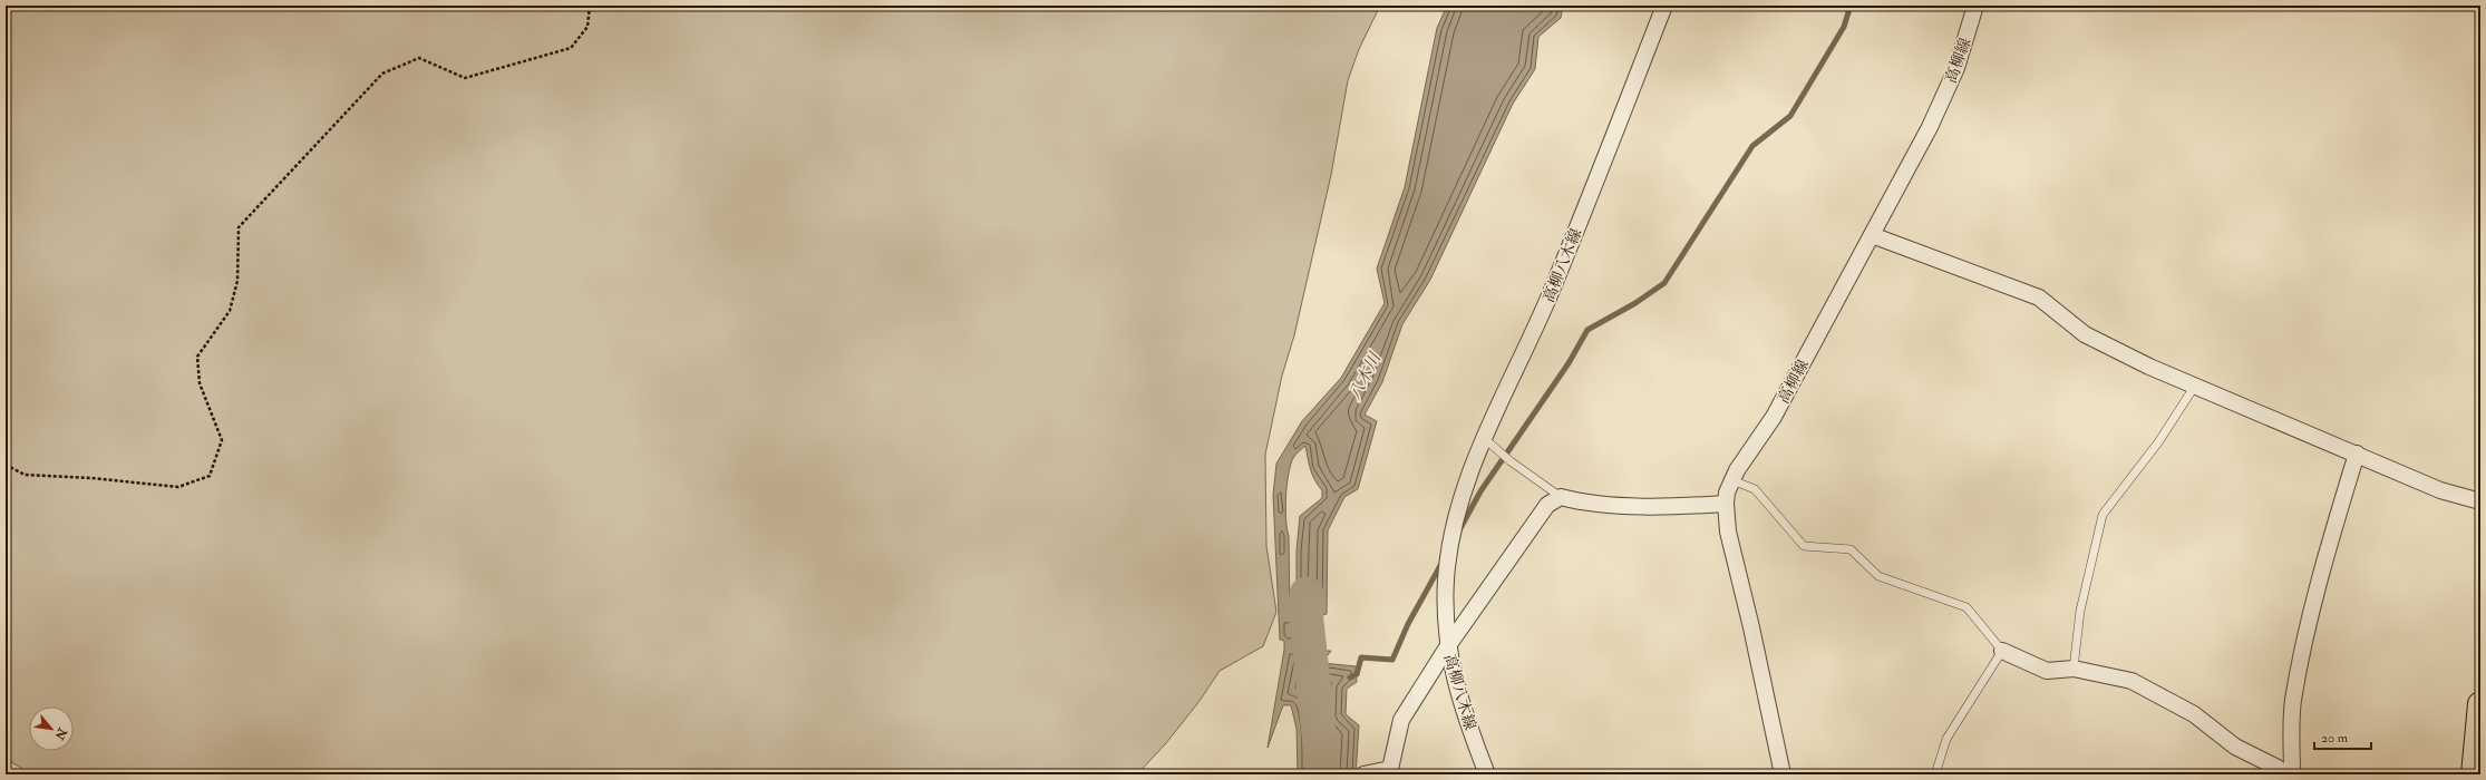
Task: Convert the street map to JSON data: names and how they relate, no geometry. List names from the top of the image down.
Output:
{
  "streets": {
    "street": ["高柳線", "高柳八木線"]
  },
  "water": ["八木川"],
  "scale_bar": "20 m",
  "north": "bottom right"
}
